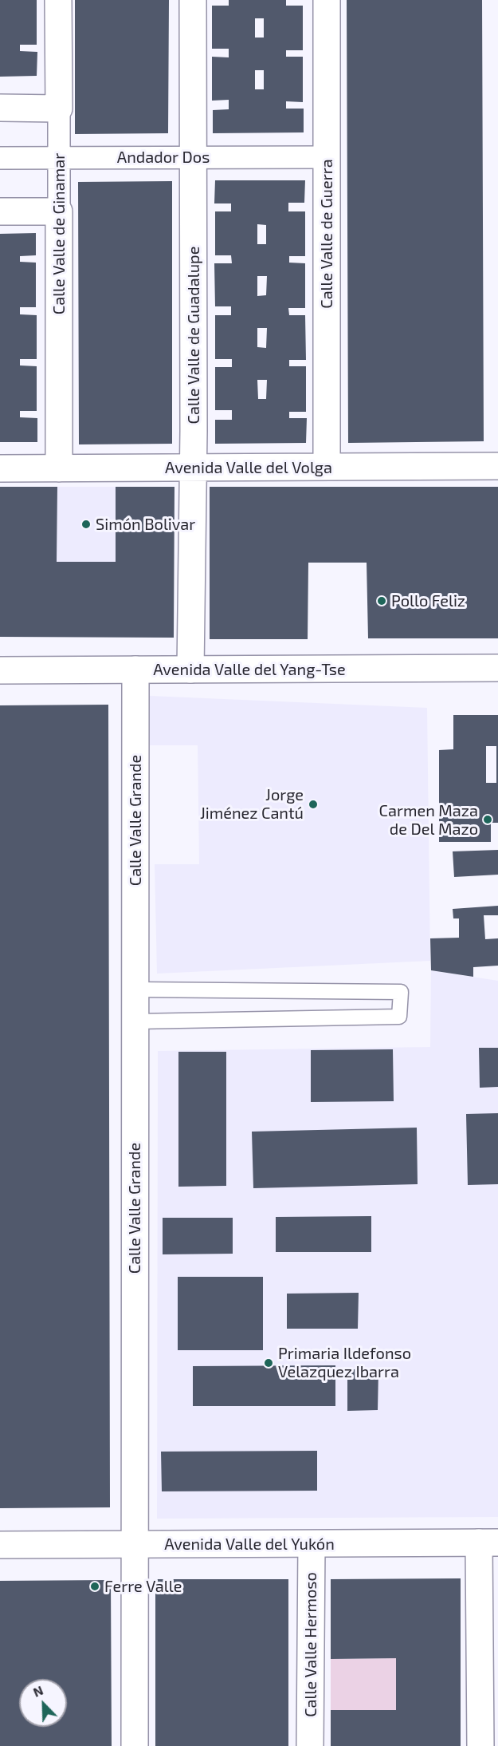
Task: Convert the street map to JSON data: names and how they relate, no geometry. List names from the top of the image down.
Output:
{
  "streets": {
    "street": [
      "Andador Dos",
      "Calle Valle de Ginamar",
      "Calle Valle de Guerra",
      "Calle Valle de Guadalupe",
      "Avenida Valle del Volga",
      "Avenida Valle del Yang-Tse",
      "Calle Valle Grande",
      "Avenida Valle del Yukón",
      "Calle Valle Hermoso"
    ]
  },
  "crossings": [
    ["Andador Dos", "Calle Valle de Ginamar"],
    ["Andador Dos", "Calle Valle de Guerra"],
    ["Andador Dos", "Calle Valle de Guadalupe"],
    ["Calle Valle de Ginamar", "Avenida Valle del Volga"],
    ["Calle Valle de Guerra", "Avenida Valle del Volga"],
    ["Calle Valle de Guadalupe", "Avenida Valle del Volga"],
    ["Calle Valle de Guadalupe", "Avenida Valle del Yang-Tse"],
    ["Avenida Valle del Yang-Tse", "Calle Valle Grande"],
    ["Calle Valle Grande", "Avenida Valle del Yukón"],
    ["Avenida Valle del Yukón", "Calle Valle Hermoso"]
  ],
  "places": [
    "Simón Bolivar",
    "Pollo Feliz",
    "Jorge Jiménez Cantú",
    "Carmen Maza de Del Mazo",
    "Primaria Ildefonso Velazquez Ibarra",
    "Ferre Valle"
  ],
  "north": "top left"
}
